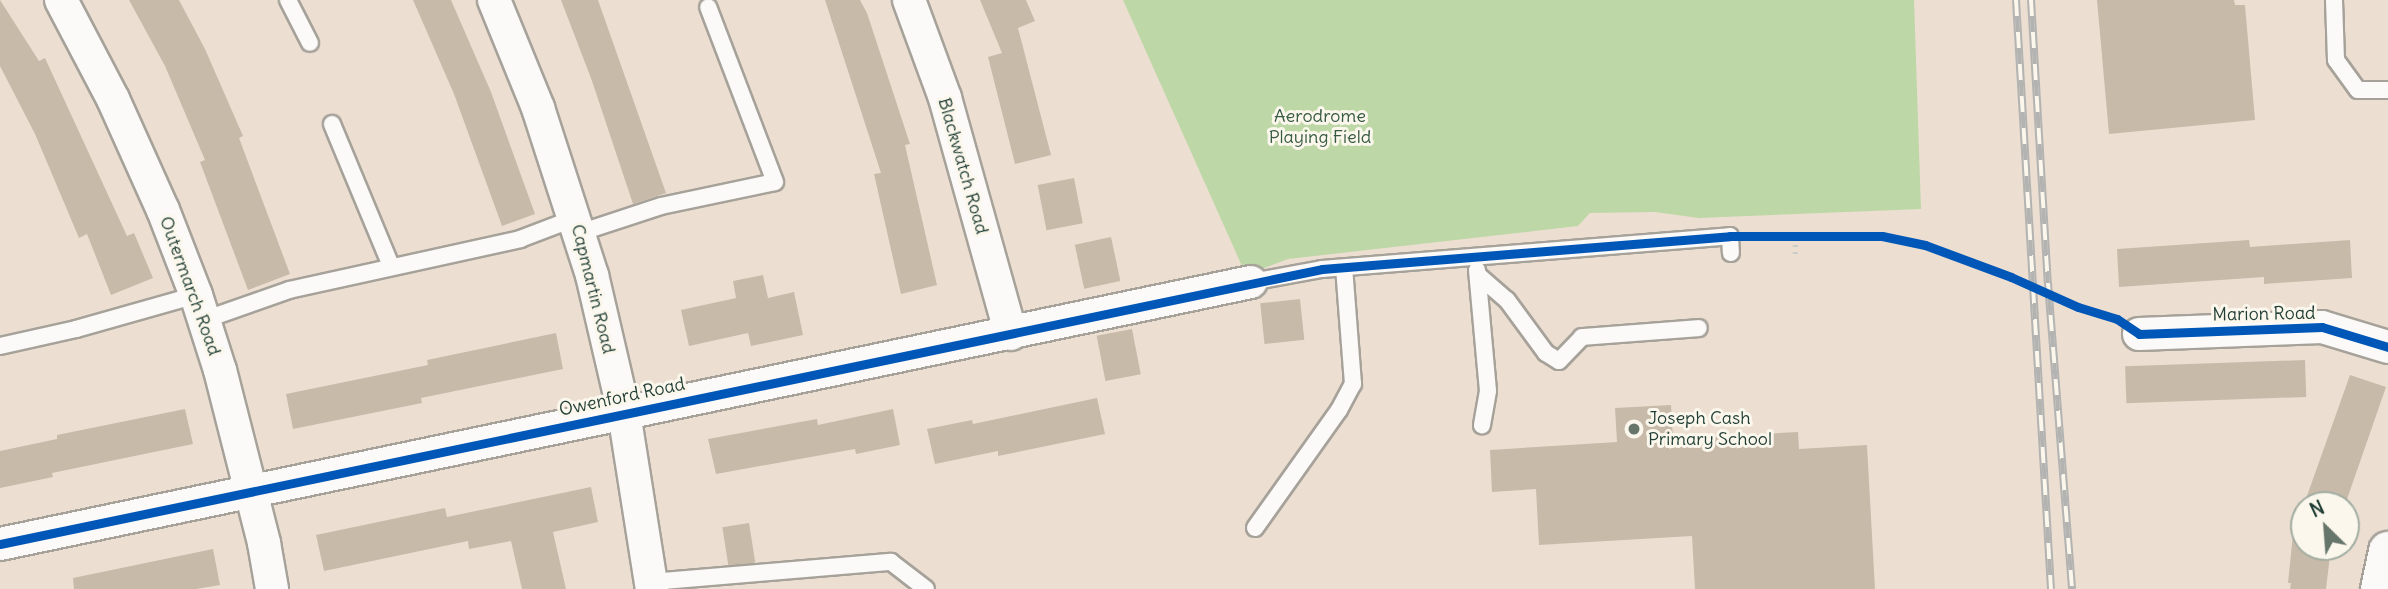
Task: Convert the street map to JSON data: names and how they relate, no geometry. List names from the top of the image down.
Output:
{
  "streets": {
    "street": [
      "Blackwatch Road",
      "Outermarch Road",
      "Capmartin Road",
      "Marion Road",
      "Owenford Road"
    ]
  },
  "crossings": [
    ["Blackwatch Road", "Owenford Road"],
    ["Outermarch Road", "Owenford Road"],
    ["Capmartin Road", "Owenford Road"]
  ],
  "parks": ["Aerodrome Playing Field"],
  "places": ["Joseph Cash Primary School"],
  "north": "top left"
}
